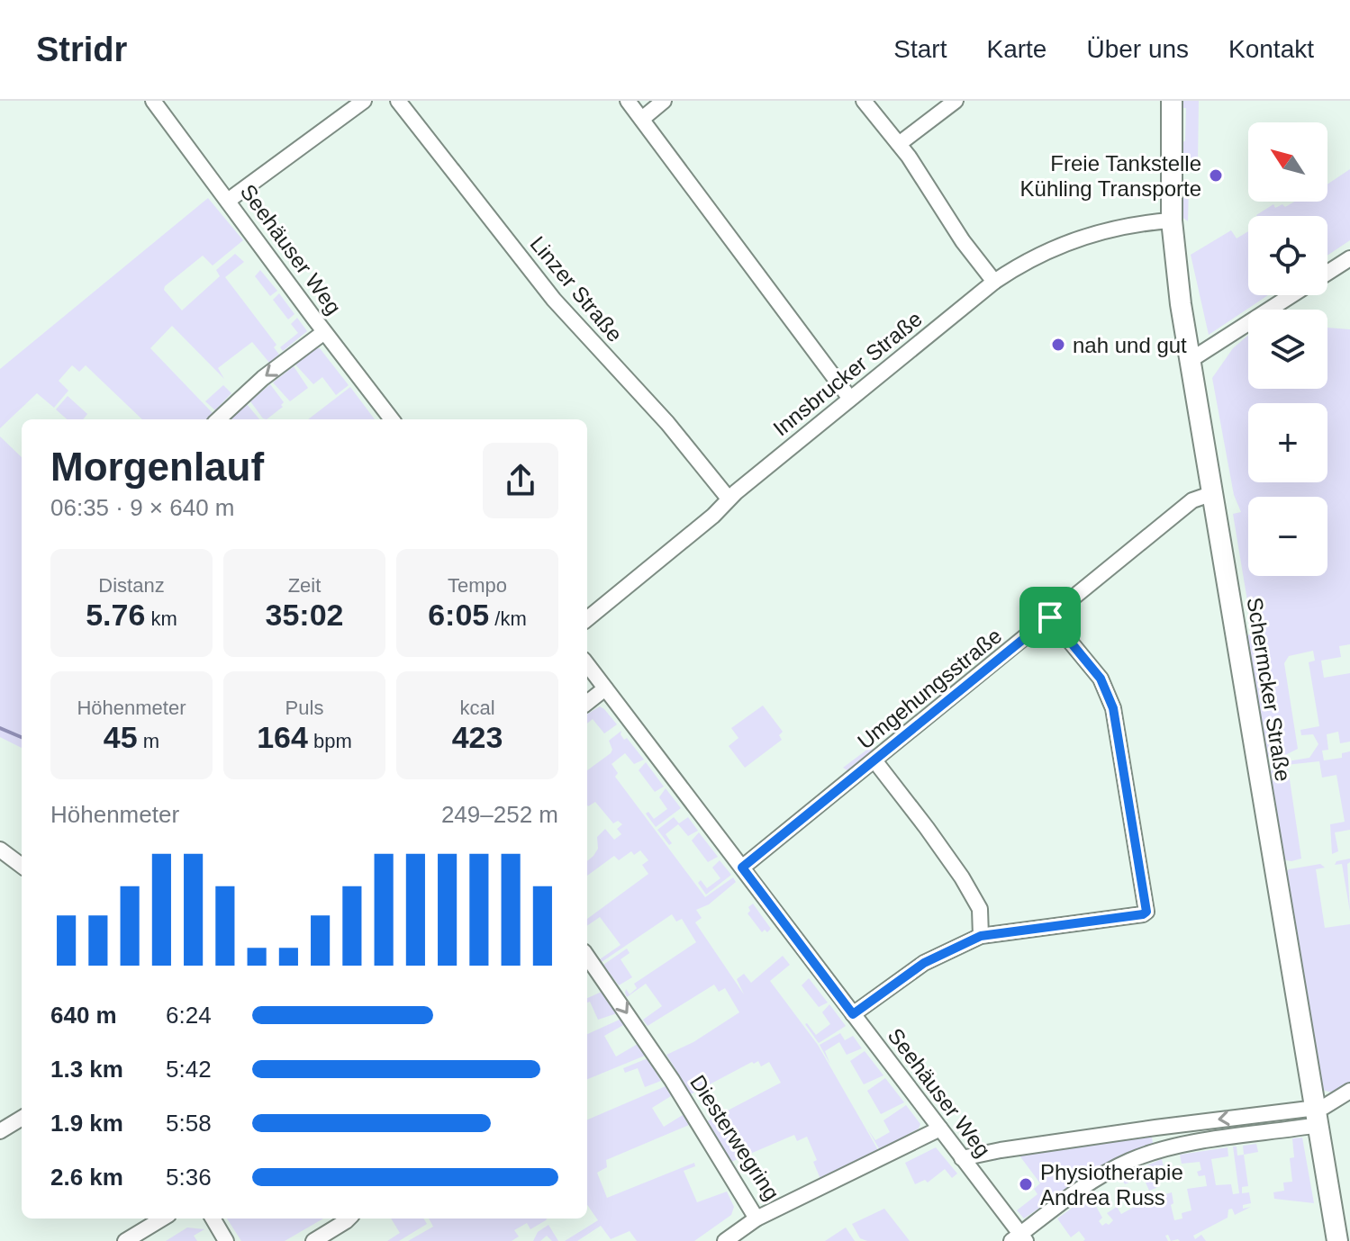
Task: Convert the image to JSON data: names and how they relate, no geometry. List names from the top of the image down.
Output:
{
  "streets": {
    "main road": ["Schermcker Straße"],
    "street": [
      "Seehäuser Weg",
      "Linzer Straße",
      "Innsbrucker Straße",
      "Umgehungsstraße",
      "Diesterwegring"
    ]
  },
  "crossings": [
    ["Seehäuser Weg", "Umgehungsstraße"],
    ["Seehäuser Weg", "Diesterwegring"],
    ["Linzer Straße", "Innsbrucker Straße"],
    ["Innsbrucker Straße", "Schermcker Straße"],
    ["Umgehungsstraße", "Schermcker Straße"]
  ],
  "one_way": ["Diesterwegring"],
  "places": ["Freie Tankstelle Kühling Transporte", "nah und gut", "Physiotherapie Andrea Russ"],
  "north": "top left",
  "page": {
    "header": "Stridr",
    "nav": [
      "Start",
      "Karte",
      "Über uns",
      "Kontakt"
    ],
    "map_buttons": ["+", "−"],
    "heading": ["Morgenlauf", "06:35 · 9 × 640 m"],
    "stats": [
      ["Distanz", "5.76 km"],
      ["Zeit", "35:02"],
      ["Tempo", "6:05 /km"],
      ["Höhenmeter", "45 m"],
      ["Puls", "164 bpm"],
      ["kcal", "423"]
    ],
    "chart": ["Höhenmeter", "249–252 m"],
    "list": [
      {
        "name": "640 m",
        "note": "6:24"
      },
      {
        "name": "1.3 km",
        "note": "5:42"
      },
      {
        "name": "1.9 km",
        "note": "5:58"
      },
      {
        "name": "2.6 km",
        "note": "5:36"
      }
    ]
  }
}
